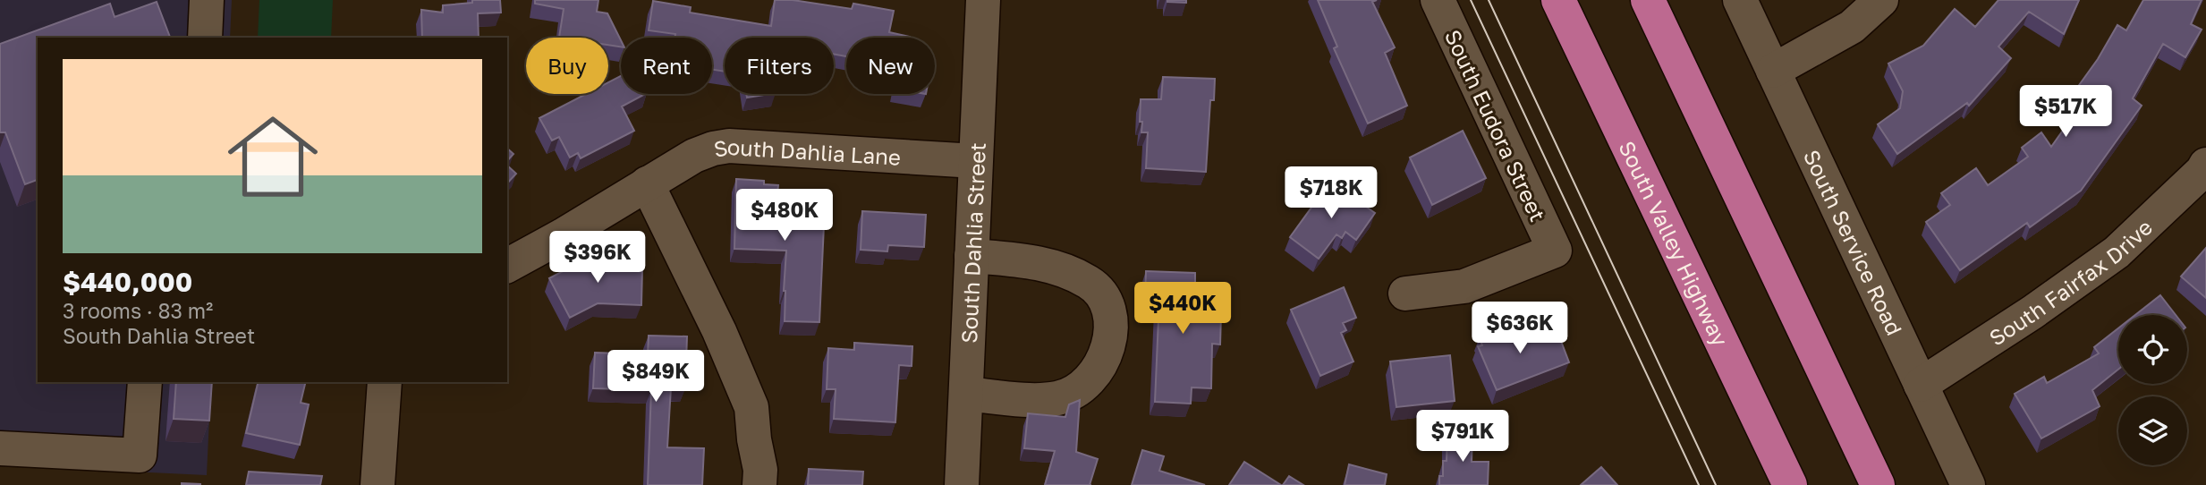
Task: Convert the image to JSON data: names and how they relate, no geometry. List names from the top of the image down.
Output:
{
  "streets": {
    "highway": ["South Valley Highway"],
    "street": [
      "South Eudora Street",
      "South Dahlia Lane",
      "South Dahlia Street",
      "South Service Road",
      "South Fairfax Drive"
    ]
  },
  "crossings": [
    ["South Dahlia Lane", "South Dahlia Street"],
    ["South Service Road", "South Fairfax Drive"]
  ],
  "page": {
    "chip": [
      "Buy",
      "Rent",
      "Filters",
      "New"
    ],
    "list": [
      {
        "name": "$440,000",
        "note": "3 rooms · 83 m² · South Dahlia Street"
      }
    ],
    "price": [
      "$517K",
      "$718K",
      "$480K",
      "$396K",
      "$440K",
      "$636K",
      "$849K",
      "$791K"
    ]
  }
}
